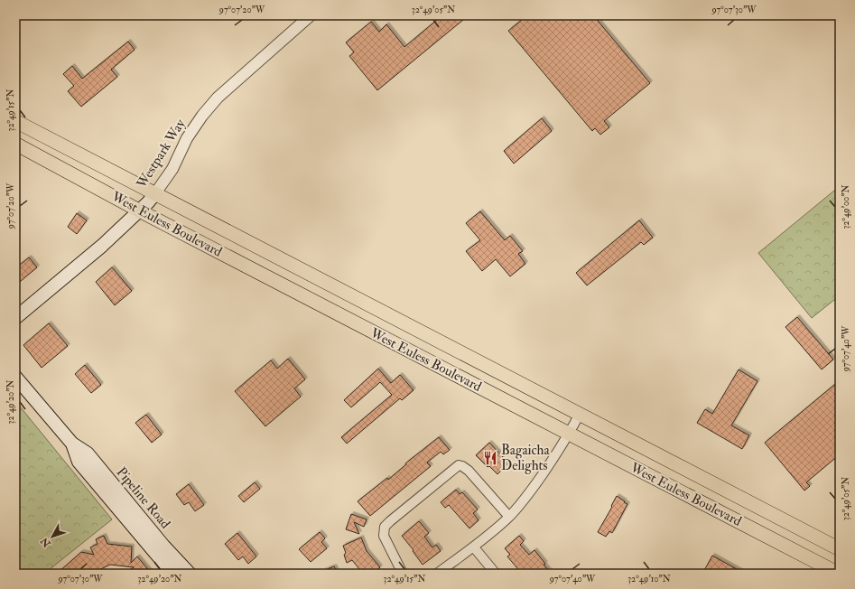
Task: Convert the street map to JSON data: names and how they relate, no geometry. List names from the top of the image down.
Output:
{
  "streets": {
    "main road": ["Westpark Way", "West Euless Boulevard", "Pipeline Road"]
  },
  "crossings": [
    ["Westpark Way", "West Euless Boulevard"]
  ],
  "places": {
    "restaurant": ["Bagaicha Delights"]
  },
  "north": "bottom left",
  "coordinates": [
    "97°07'20\"W",
    "32°49'05\"N",
    "97°07'30\"W",
    "32°49'15\"N",
    "32°49'00\"N",
    "97°07'40\"W",
    "32°49'20\"N",
    "32°49'10\"N"
  ]
}
